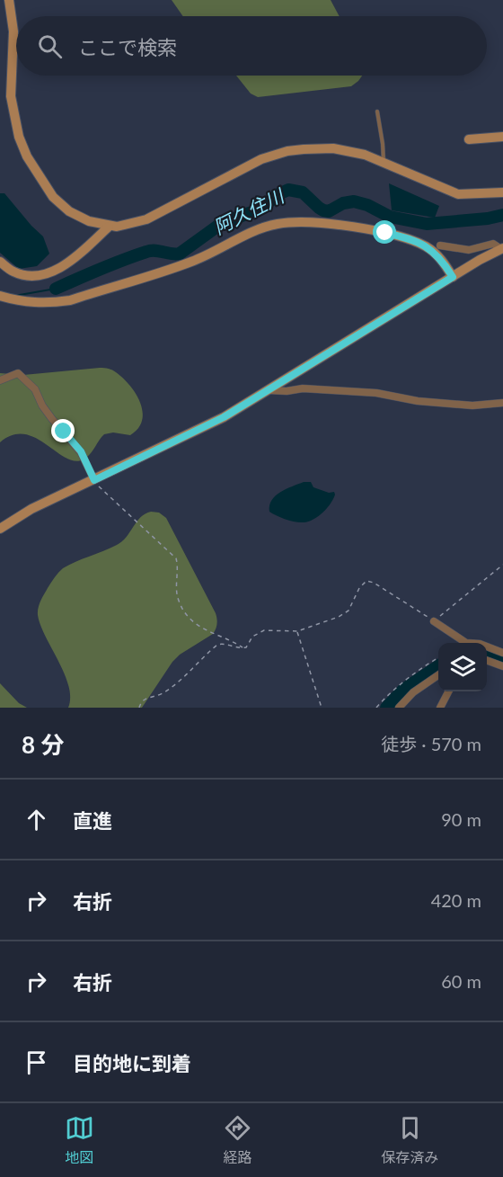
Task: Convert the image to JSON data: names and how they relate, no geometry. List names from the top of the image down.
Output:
{
  "water": ["阿久住川"],
  "page": {
    "search": "ここで検索",
    "heading": ["8 分", "徒歩 · 570 m"],
    "list": [
      ["直進", "90 m"],
      ["右折", "420 m"],
      ["右折", "60 m"],
      "目的地に到着"
    ],
    "nav": ["地図", "経路", "保存済み"]
  }
}
